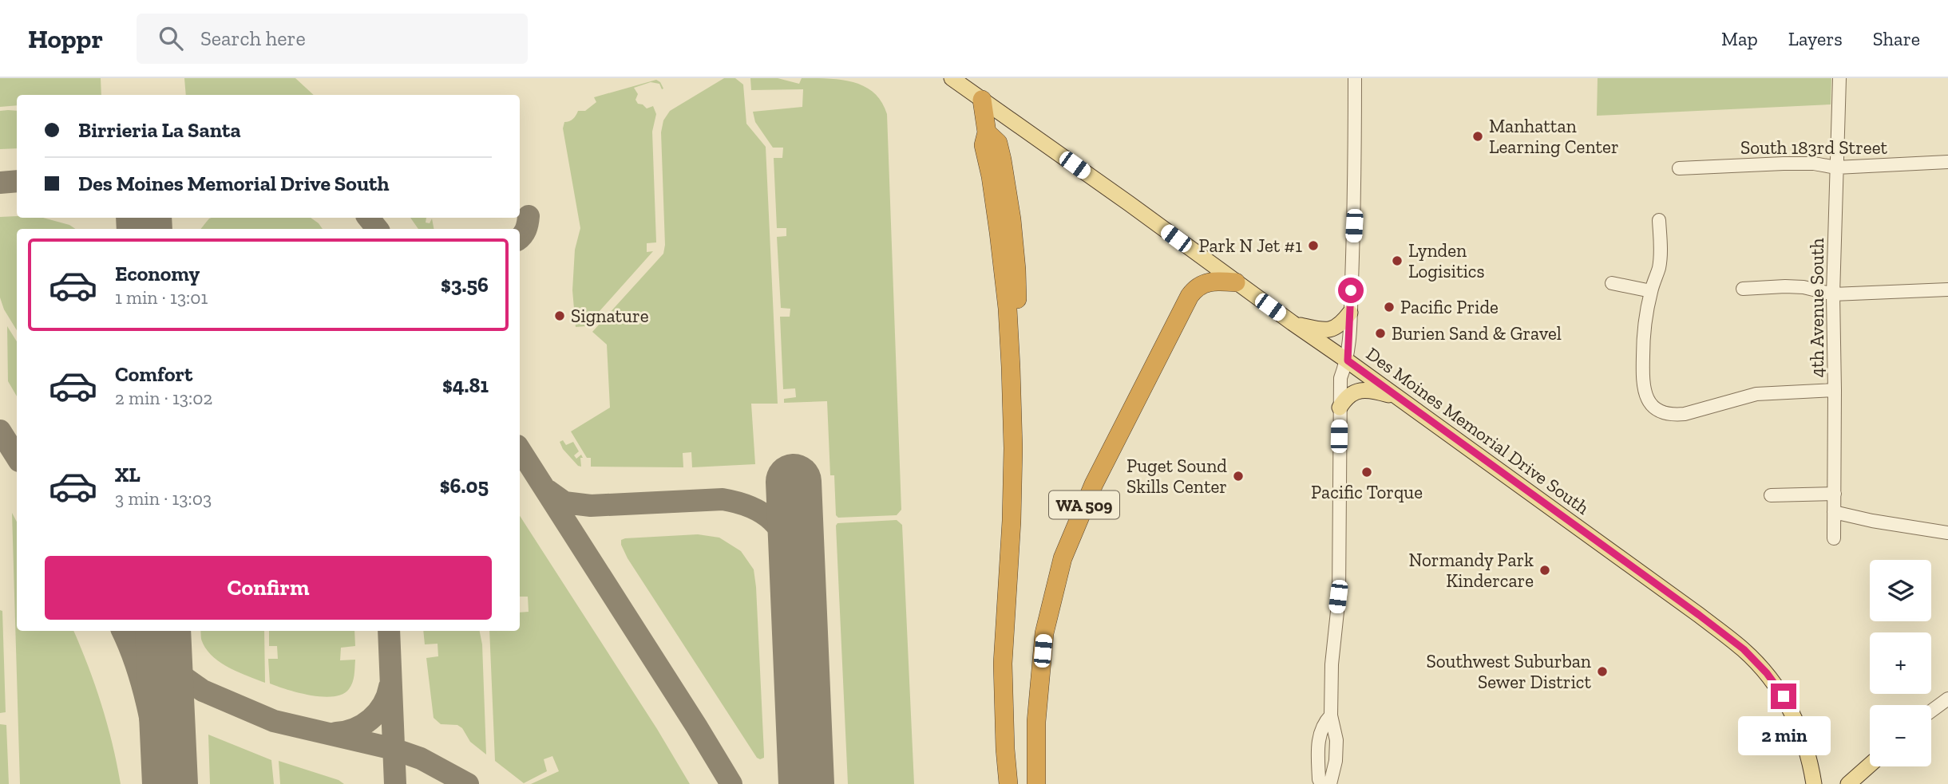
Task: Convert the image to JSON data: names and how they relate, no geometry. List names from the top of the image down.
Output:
{
  "streets": {
    "highway": ["WA 509"],
    "main road": ["Des Moines Memorial Drive South"],
    "street": ["South 183rd Street", "4th Avenue South"]
  },
  "crossings": [
    ["South 183rd Street", "4th Avenue South"],
    ["Des Moines Memorial Drive South", "WA 509"]
  ],
  "places": [
    "Manhattan Learning Center",
    "Park N Jet #1",
    "Lynden Logisitics",
    "Pacific Pride",
    "Signature",
    "Burien Sand & Gravel",
    "Pacific Torque",
    "Puget Sound Skills Center",
    "Normandy Park Kindercare",
    "Southwest Suburban Sewer District"
  ],
  "page": {
    "header": "Hoppr",
    "search": "Search here",
    "nav": ["Map", "Layers", "Share"],
    "banner": ["Birrieria La Santa", "Des Moines Memorial Drive South"],
    "list": [
      {
        "name": "Economy",
        "note": "1 min · 13:01",
        "value": "$3.56"
      },
      {
        "name": "Comfort",
        "note": "2 min · 13:02",
        "value": "$4.81"
      },
      {
        "name": "XL",
        "note": "3 min · 13:03",
        "value": "$6.05"
      }
    ],
    "buttons": "Confirm",
    "map_buttons": ["+", "−"],
    "bubble": "2 min"
  }
}
